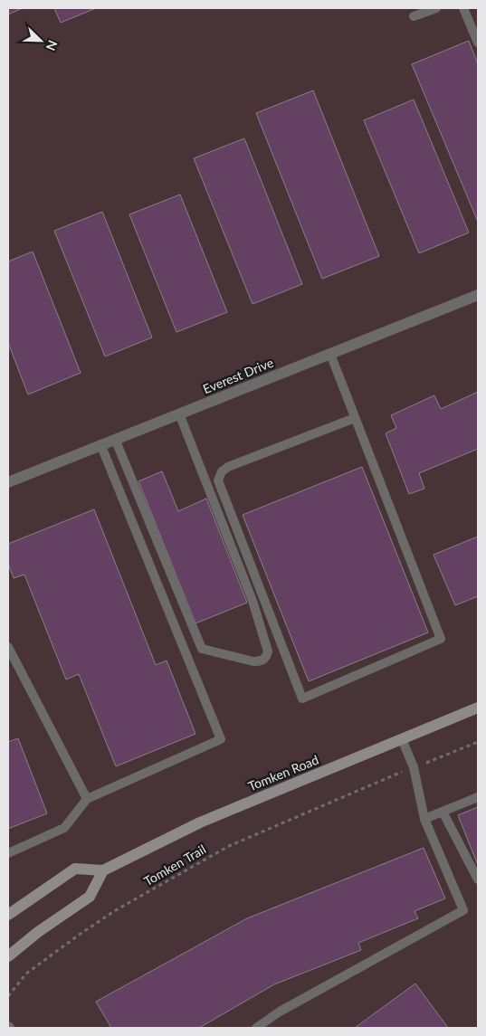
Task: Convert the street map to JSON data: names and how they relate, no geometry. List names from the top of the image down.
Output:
{
  "streets": {
    "main road": ["Tomken Road"],
    "street": ["Everest Drive"],
    "path": ["Tomken Trail"]
  },
  "north": "bottom right"
}
